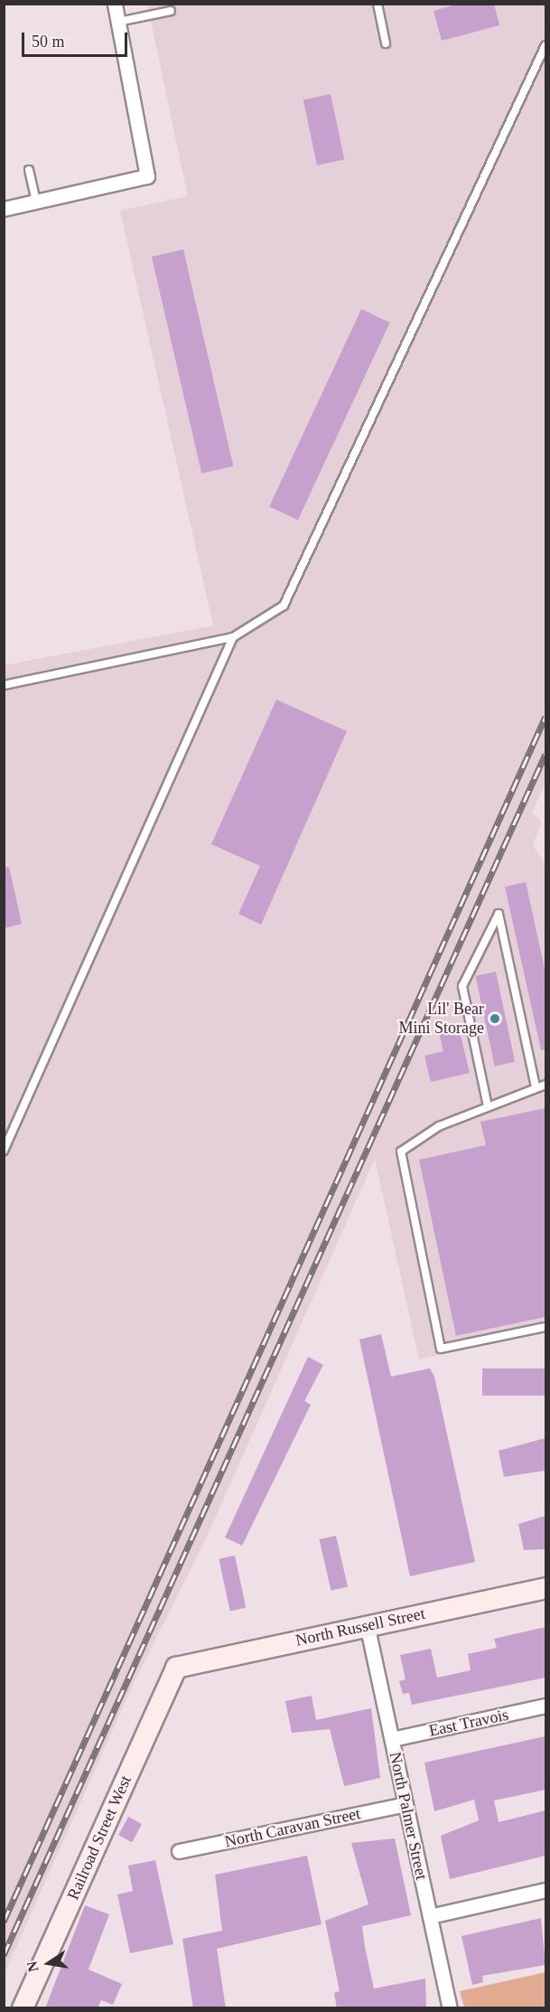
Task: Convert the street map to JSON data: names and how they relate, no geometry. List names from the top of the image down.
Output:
{
  "streets": {
    "street": [
      "North Russell Street",
      "East Travois",
      "North Palmer Street",
      "North Caravan Street",
      "Railroad Street West"
    ]
  },
  "crossings": [
    ["North Russell Street", "North Palmer Street"],
    ["North Russell Street", "Railroad Street West"],
    ["East Travois", "North Palmer Street"],
    ["North Palmer Street", "North Caravan Street"]
  ],
  "places": ["Lil' Bear Mini Storage"],
  "scale_bar": "50 m",
  "north": "left"
}
